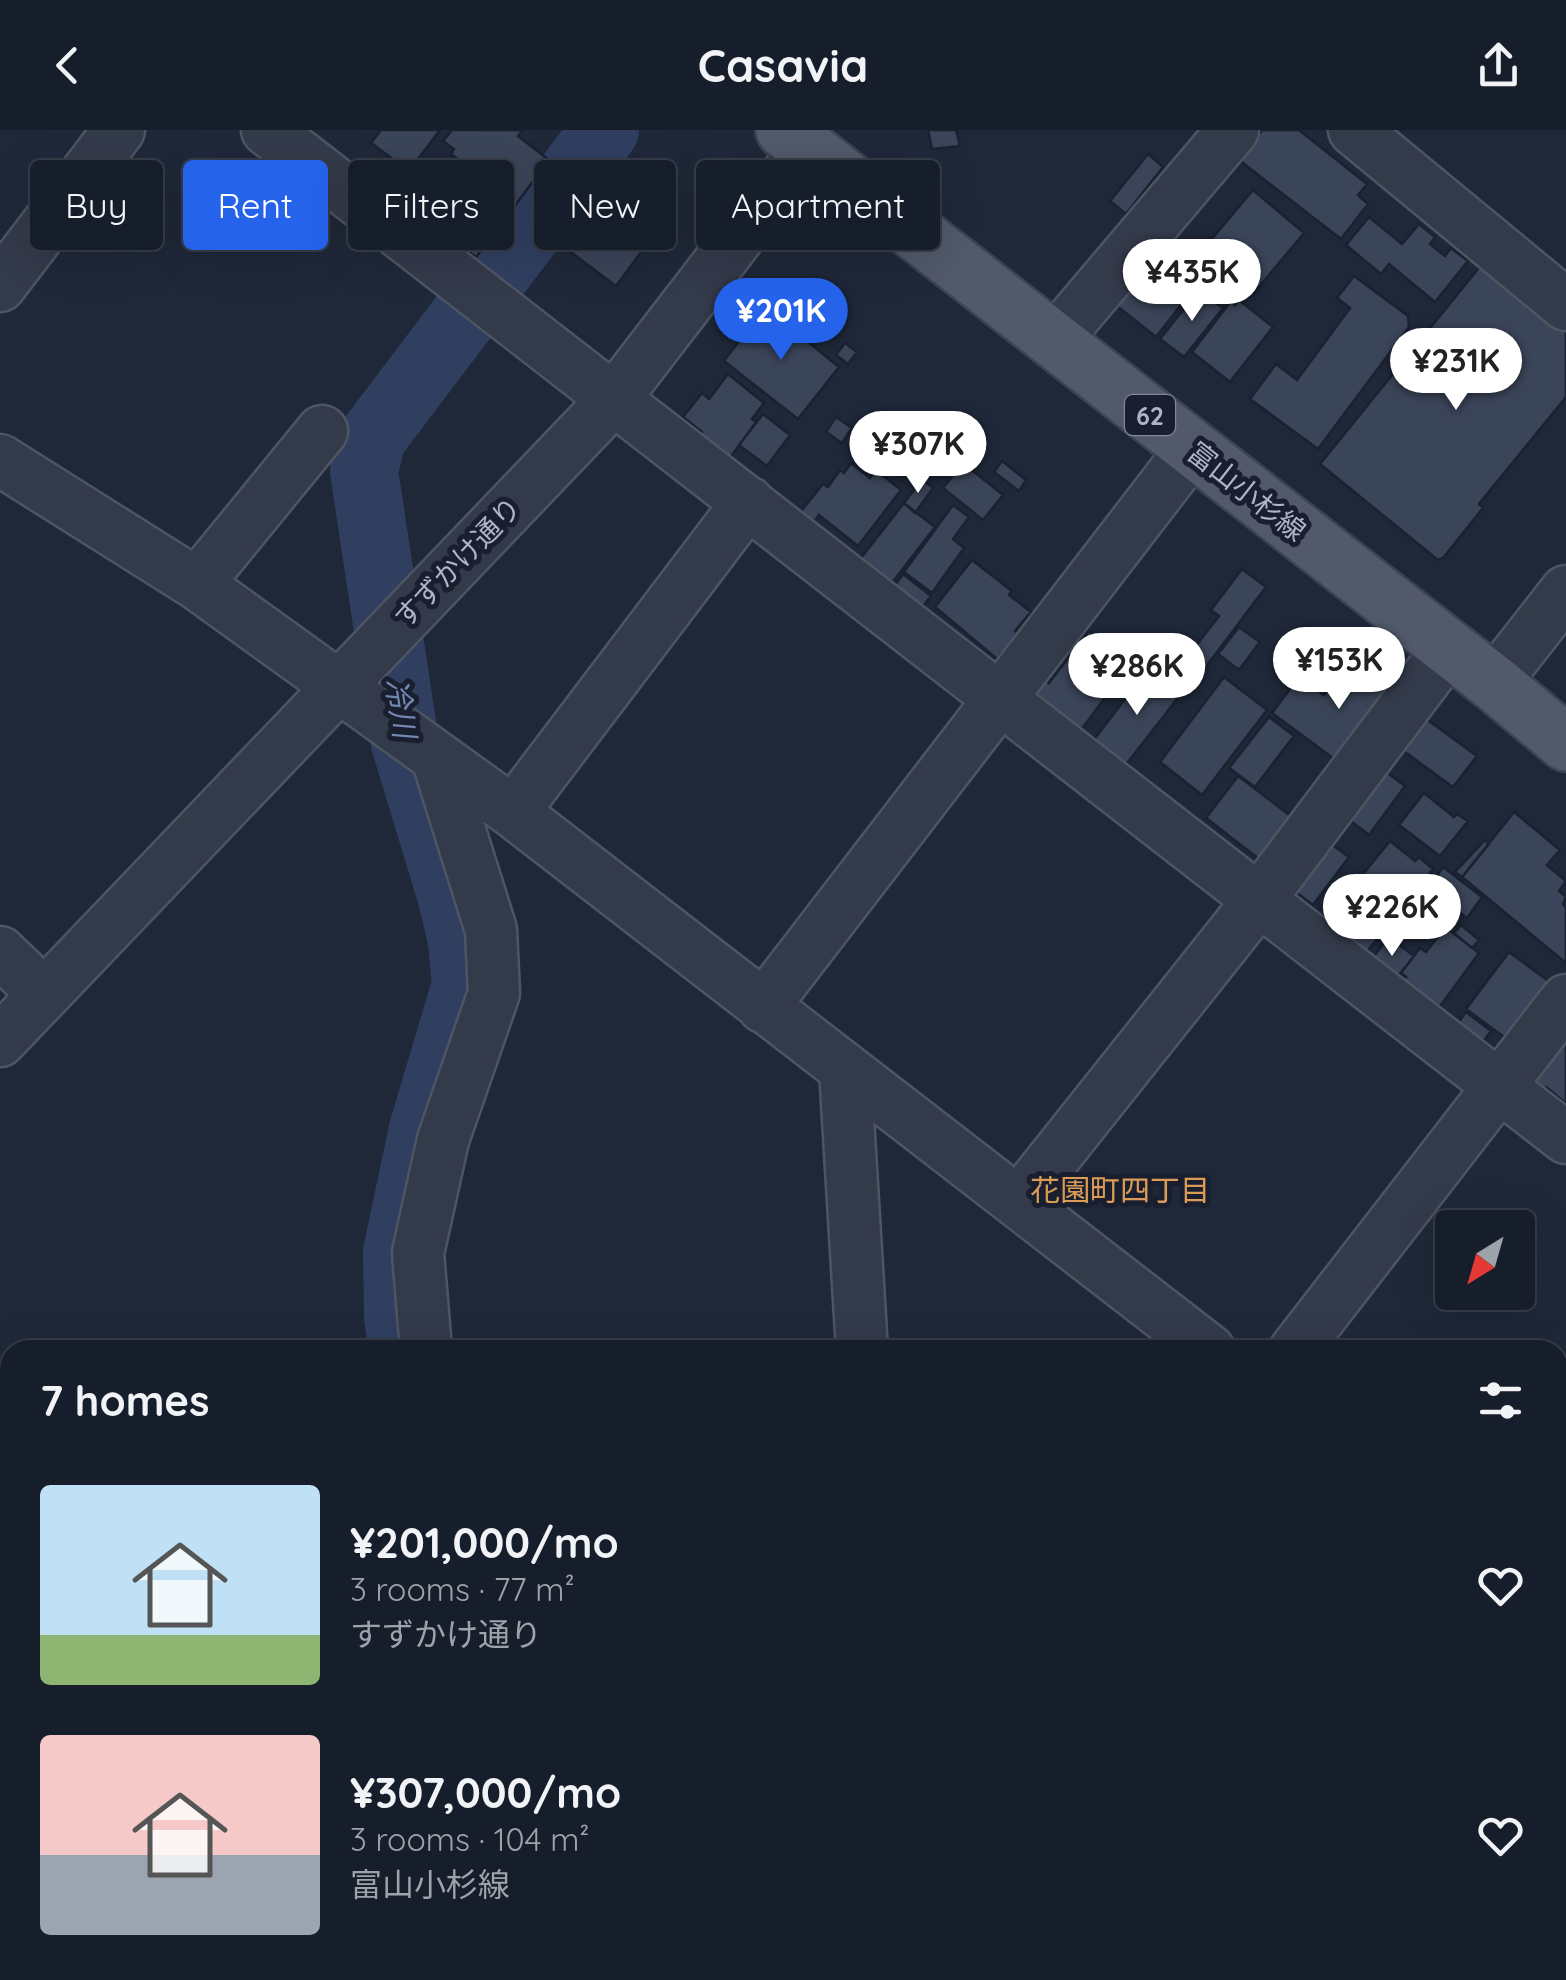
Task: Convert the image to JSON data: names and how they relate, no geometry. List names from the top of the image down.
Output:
{
  "streets": {
    "main road": ["62", "富山小杉線"],
    "street": ["すずかけ通り"]
  },
  "crossings": [
    ["富山小杉線", "すずかけ通り"]
  ],
  "districts": ["花園町四丁目"],
  "water": ["冷川"],
  "north": "bottom left",
  "page": {
    "header": "Casavia",
    "chip": [
      "Buy",
      "Rent",
      "Filters",
      "New",
      "Apartment"
    ],
    "price": [
      "¥435K",
      "¥201K",
      "¥231K",
      "¥307K",
      "¥153K",
      "¥286K",
      "¥226K"
    ],
    "heading": "7 homes",
    "list": [
      {
        "name": "¥201,000/mo",
        "note": "3 rooms · 77 m² · すずかけ通り"
      },
      {
        "name": "¥307,000/mo",
        "note": "3 rooms · 104 m² · 富山小杉線"
      }
    ]
  }
}
